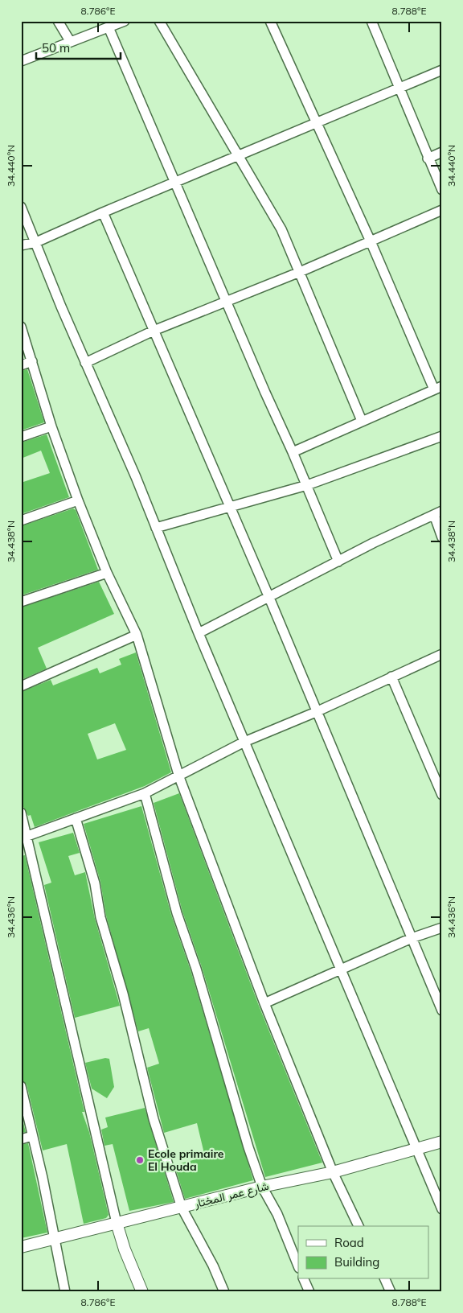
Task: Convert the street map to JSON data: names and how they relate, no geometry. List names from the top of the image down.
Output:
{
  "streets": {
    "street": ["شارع عمر المختار"]
  },
  "places": ["Ecole primaire El Houda"],
  "legend": ["Road", "Building"],
  "scale_bar": "50 m",
  "coordinates": [
    "8.786°E",
    "8.788°E",
    "34.440°N",
    "34.438°N",
    "34.436°N"
  ]
}
